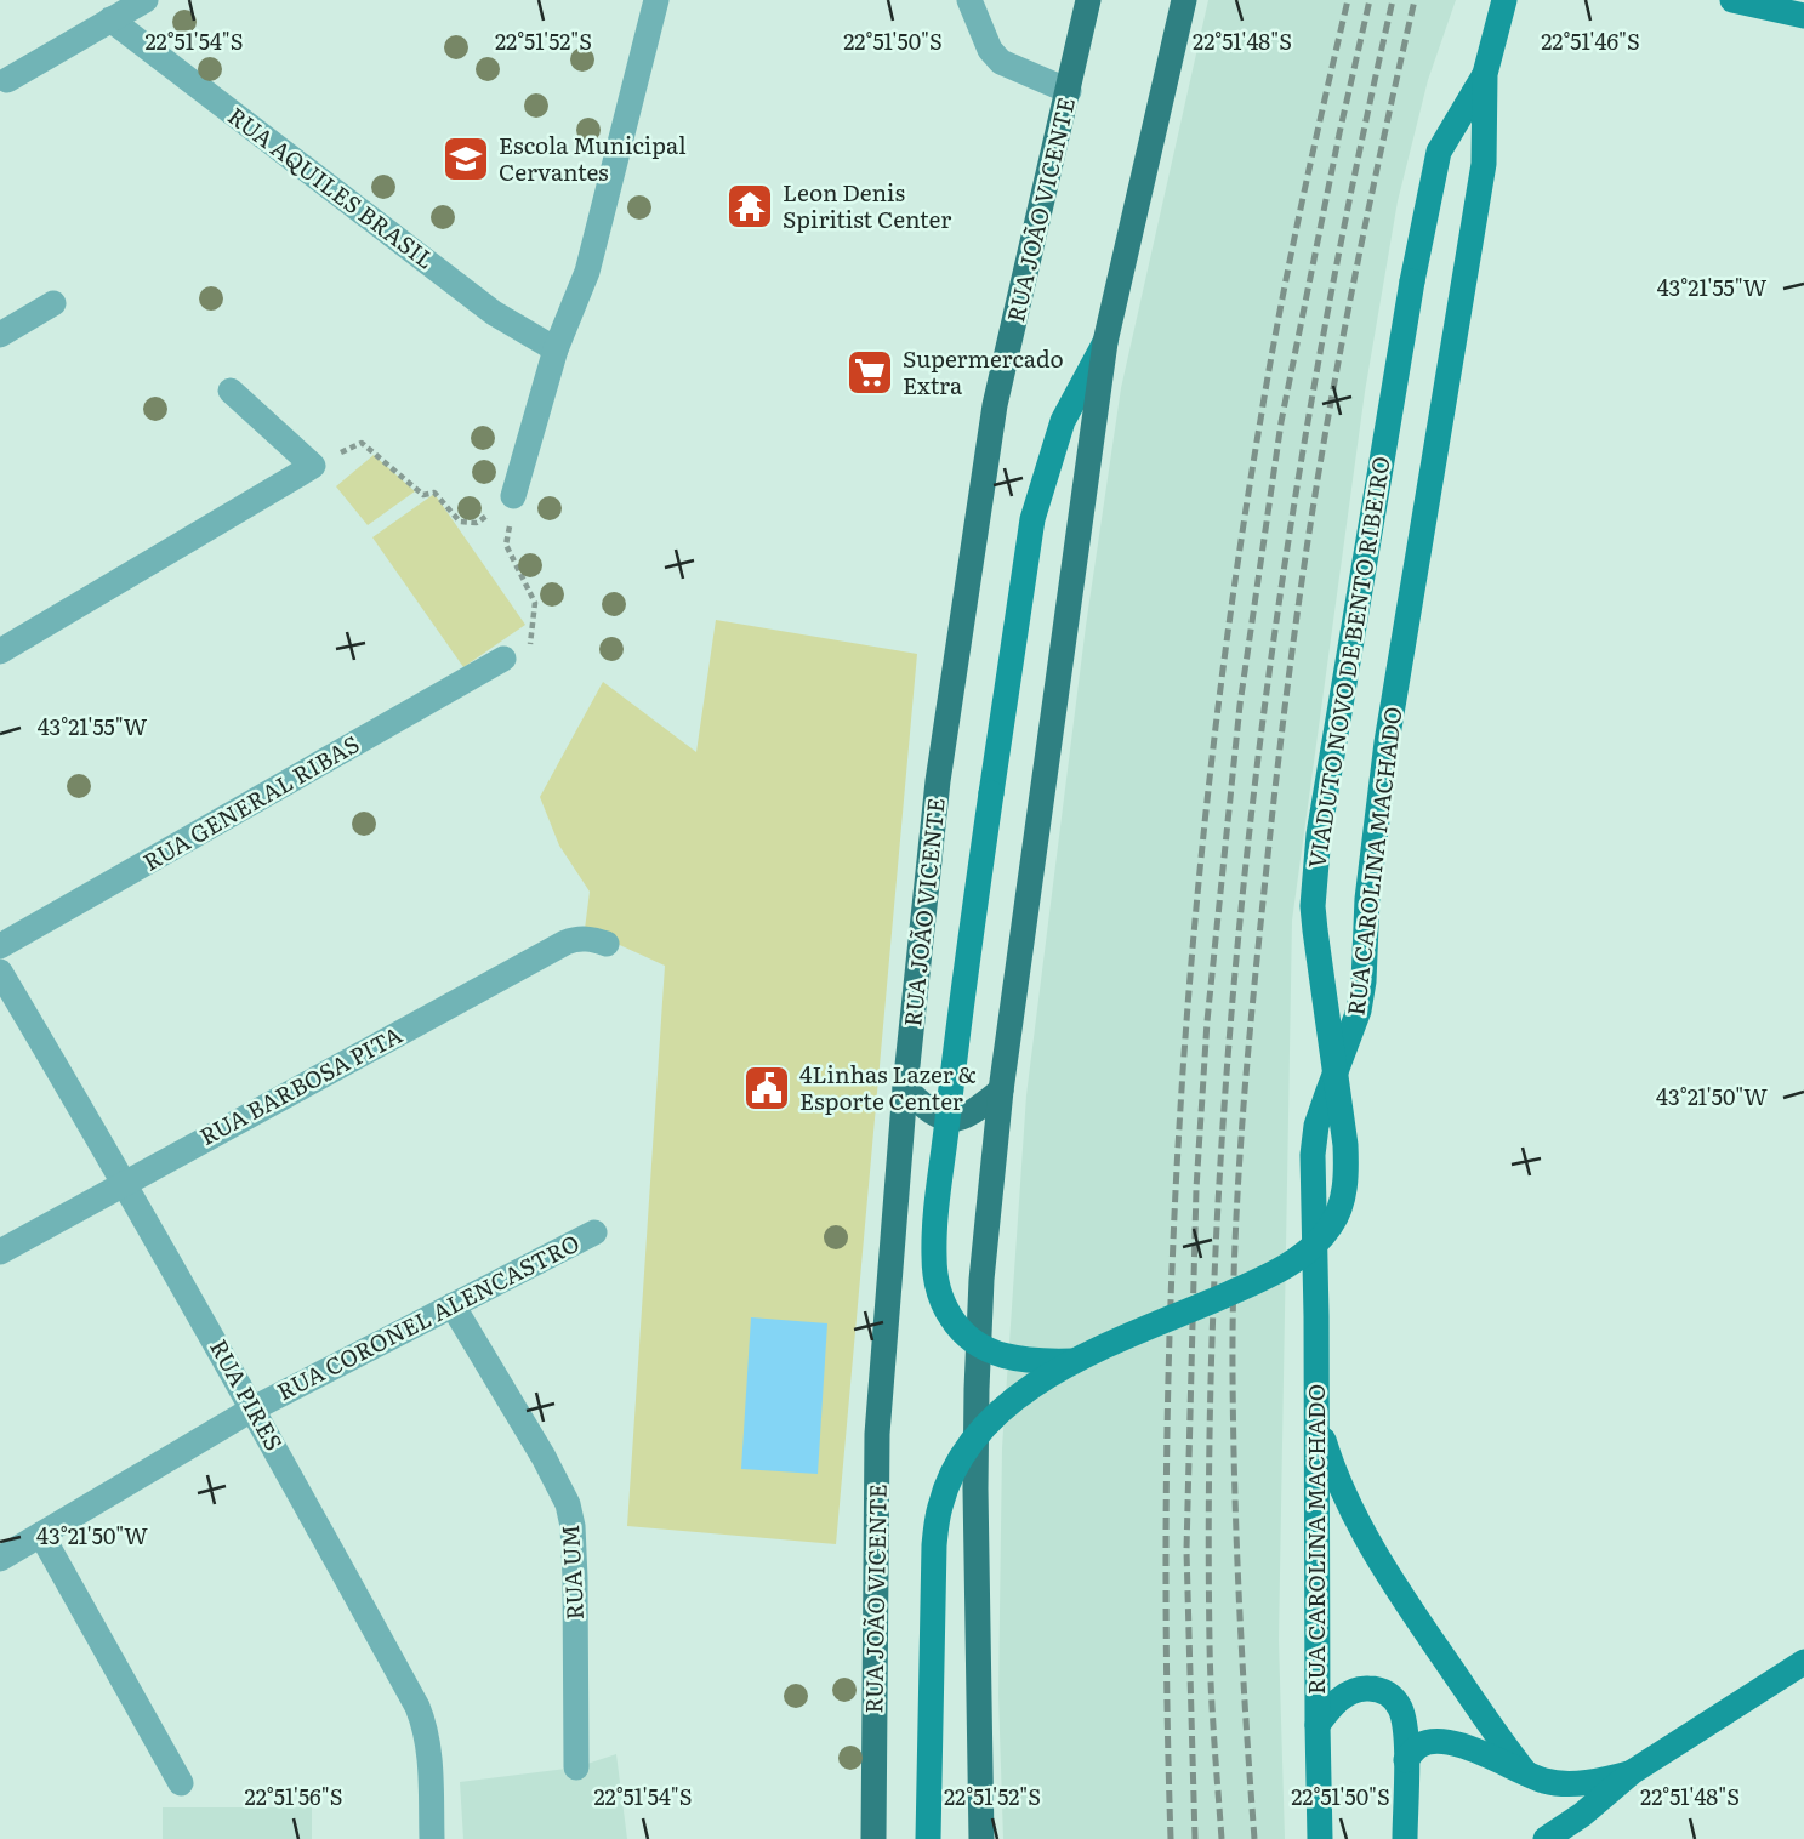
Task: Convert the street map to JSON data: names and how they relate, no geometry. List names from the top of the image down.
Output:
{
  "streets": {
    "main road": ["RUA JOÃO VICENTE", "VIADUTO NOVO DE BENTO RIBEIRO", "RUA CAROLINA MACHADO"],
    "street": [
      "RUA AQUILES BRASIL",
      "RUA GENERAL RIBAS",
      "RUA BARBOSA PITA",
      "RUA CORONEL ALENCASTRO",
      "RUA PIRES",
      "RUA UM"
    ]
  },
  "crossings": [
    ["VIADUTO NOVO DE BENTO RIBEIRO", "RUA CAROLINA MACHADO"],
    ["RUA BARBOSA PITA", "RUA PIRES"],
    ["RUA CORONEL ALENCASTRO", "RUA PIRES"],
    ["RUA CORONEL ALENCASTRO", "RUA UM"]
  ],
  "places": {
    "school or university": ["Escola Municipal Cervantes"],
    "temple": ["Leon Denis Spiritist Center"],
    "supermarket": ["Supermercado Extra"],
    "public building": ["4Linhas Lazer & Esporte Center"]
  },
  "coordinates": [
    "22°51'54\"S",
    "22°51'52\"S",
    "22°51'50\"S",
    "22°51'48\"S",
    "22°51'46\"S",
    "43°21'55\"W",
    "43°21'50\"W",
    "22°51'56\"S"
  ]
}
